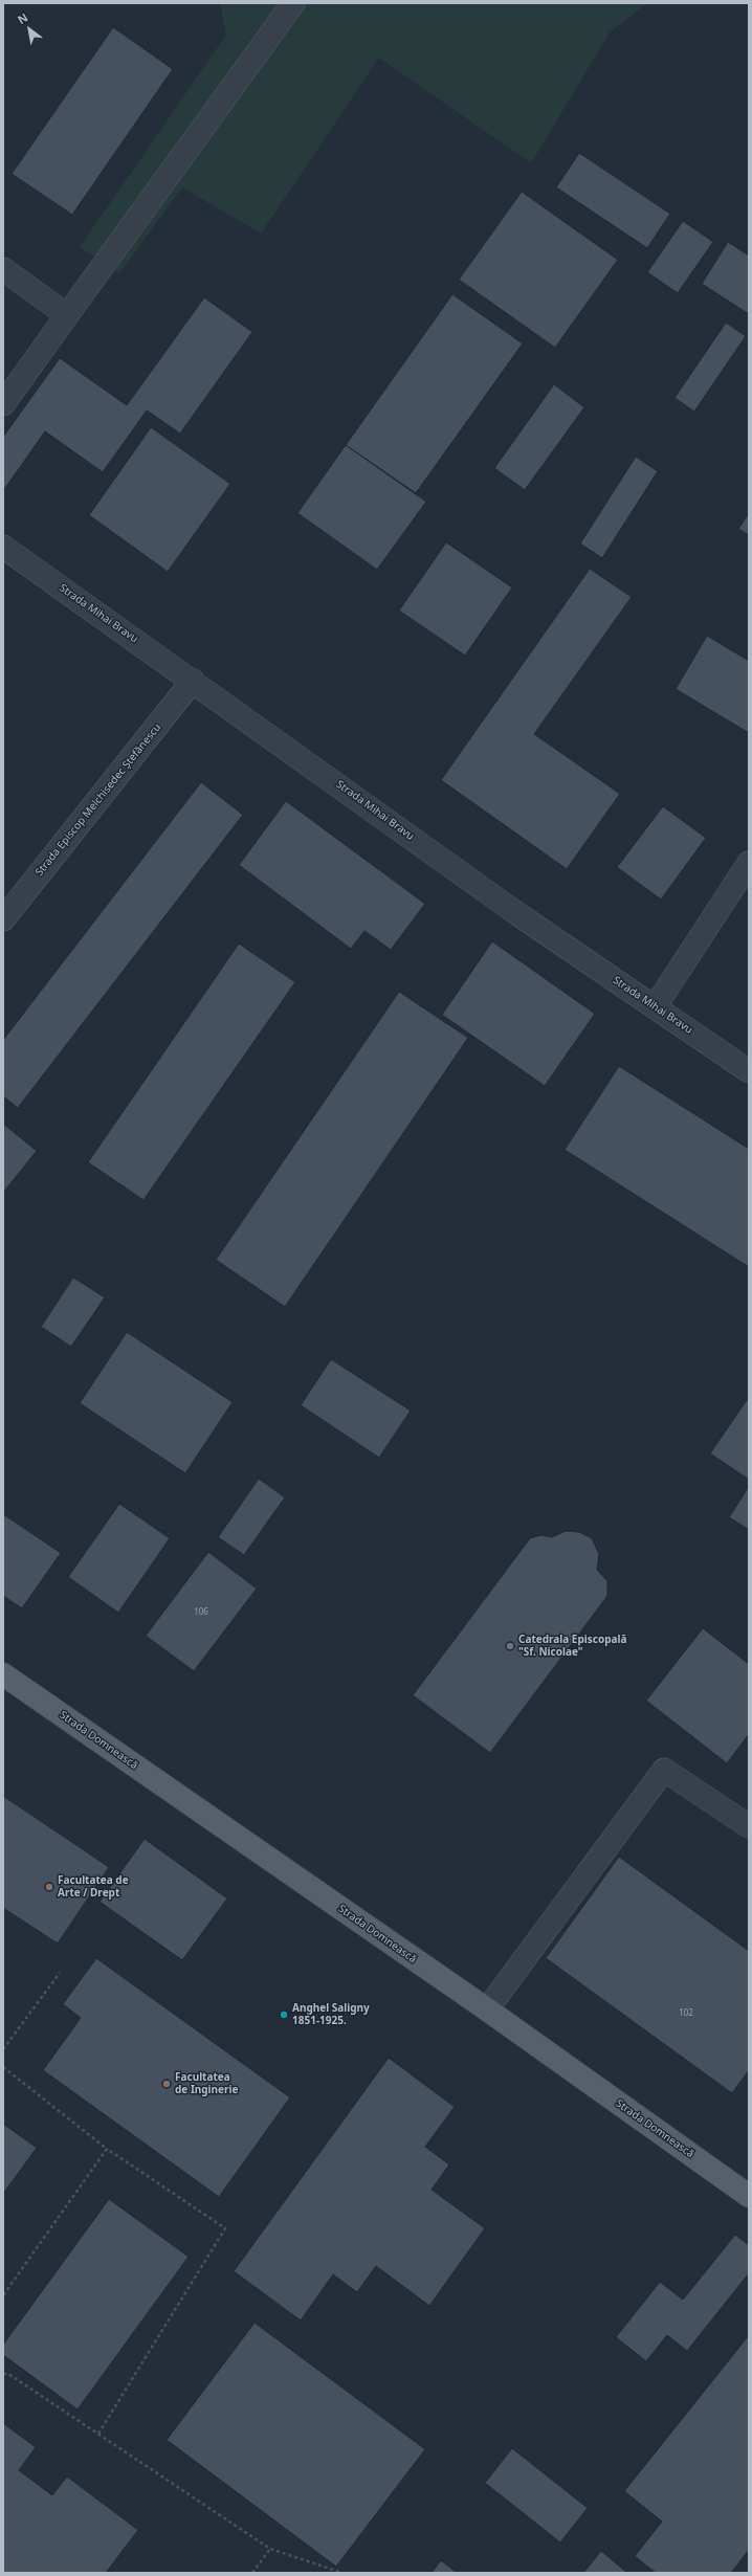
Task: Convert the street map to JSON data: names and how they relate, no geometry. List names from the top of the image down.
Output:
{
  "streets": {
    "main road": ["Strada Domnească"],
    "street": ["Strada Mihai Bravu", "Strada Episcop Melchisedec Ștefănescu"]
  },
  "crossings": [
    ["Strada Mihai Bravu", "Strada Episcop Melchisedec Ștefănescu"]
  ],
  "places": [
    "Catedrala Episcopală \"Sf. Nicolae\"",
    "Facultatea de Arte / Drept",
    "Anghel Saligny 1851-1925.",
    "Facultatea de Inginerie"
  ],
  "house_numbers": ["106", "102"],
  "north": "top left"
}
